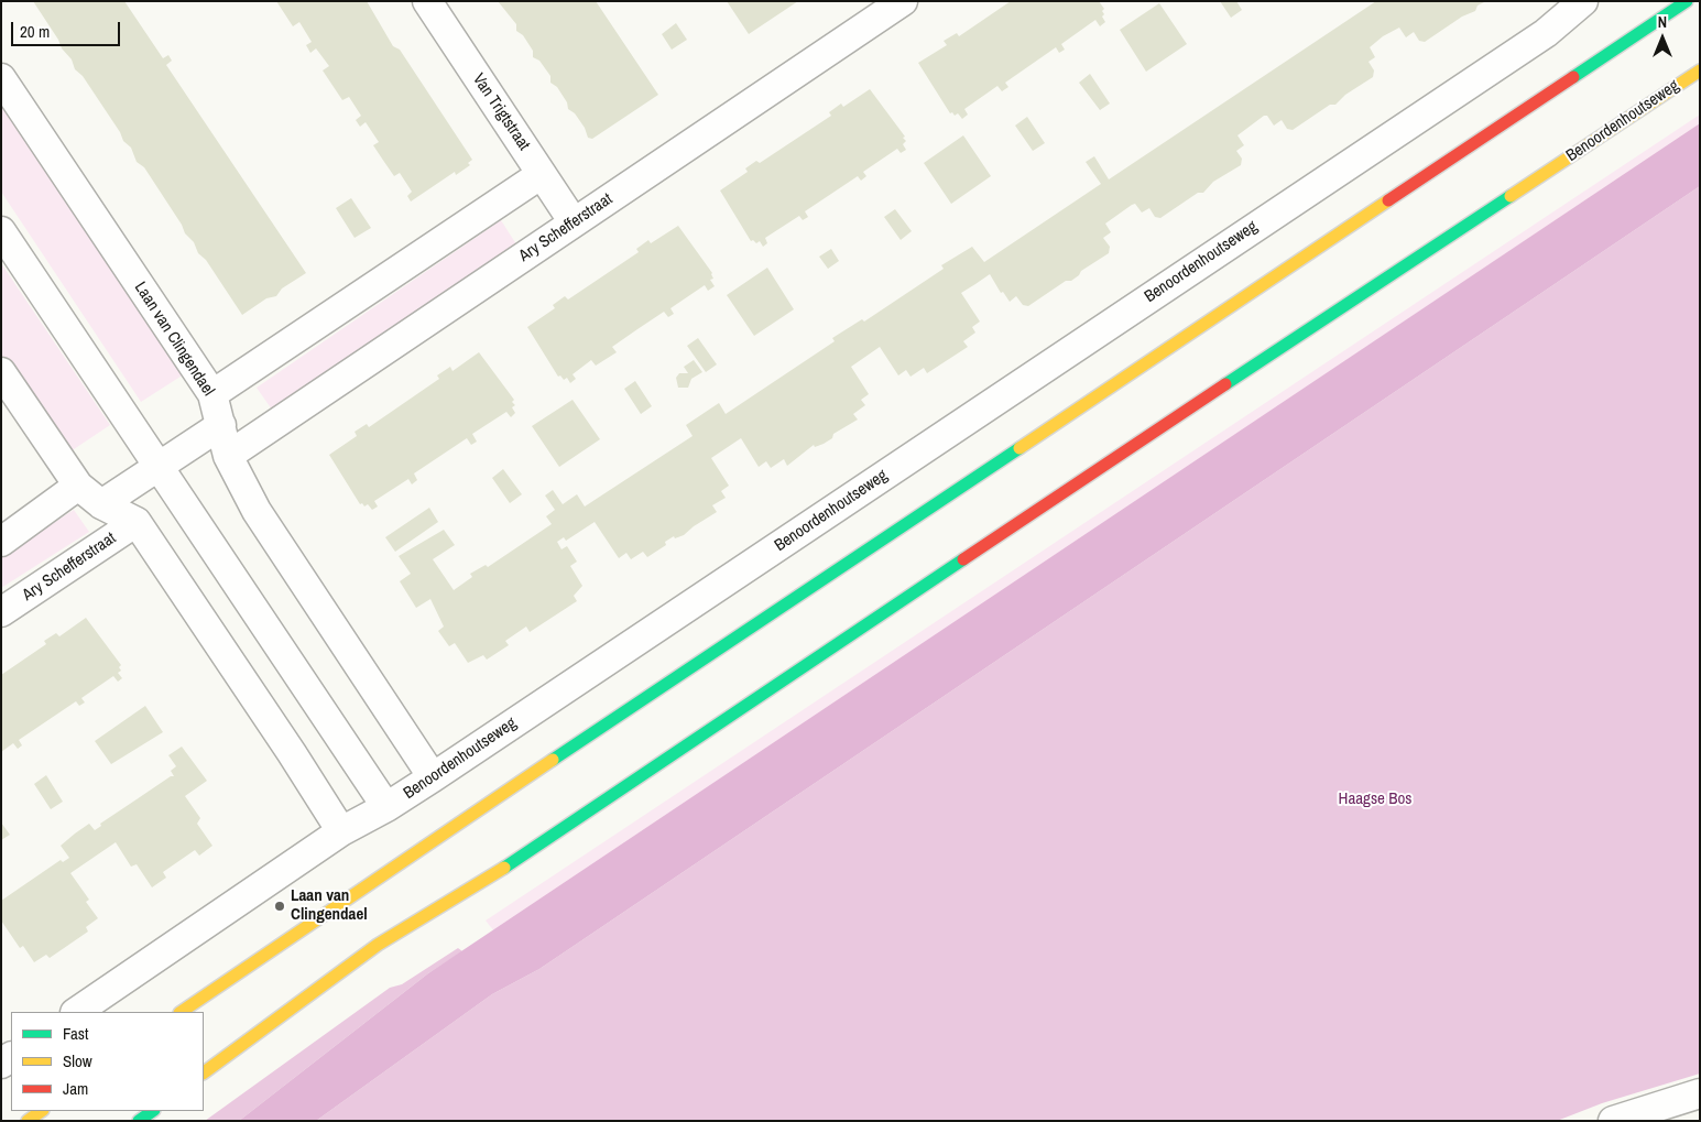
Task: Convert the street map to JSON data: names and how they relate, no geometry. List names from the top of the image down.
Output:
{
  "streets": {
    "main road": ["Benoordenhoutseweg"],
    "street": ["Van Trigtstraat", "Ary Schefferstraat", "Laan van Clingendael"]
  },
  "crossings": [
    ["Van Trigtstraat", "Ary Schefferstraat"],
    ["Benoordenhoutseweg", "Laan van Clingendael"],
    ["Ary Schefferstraat", "Laan van Clingendael"]
  ],
  "parks": ["Haagse Bos"],
  "places": ["Laan van Clingendael"],
  "legend": ["Fast", "Slow", "Jam"],
  "scale_bar": "20 m",
  "north": "top"
}
